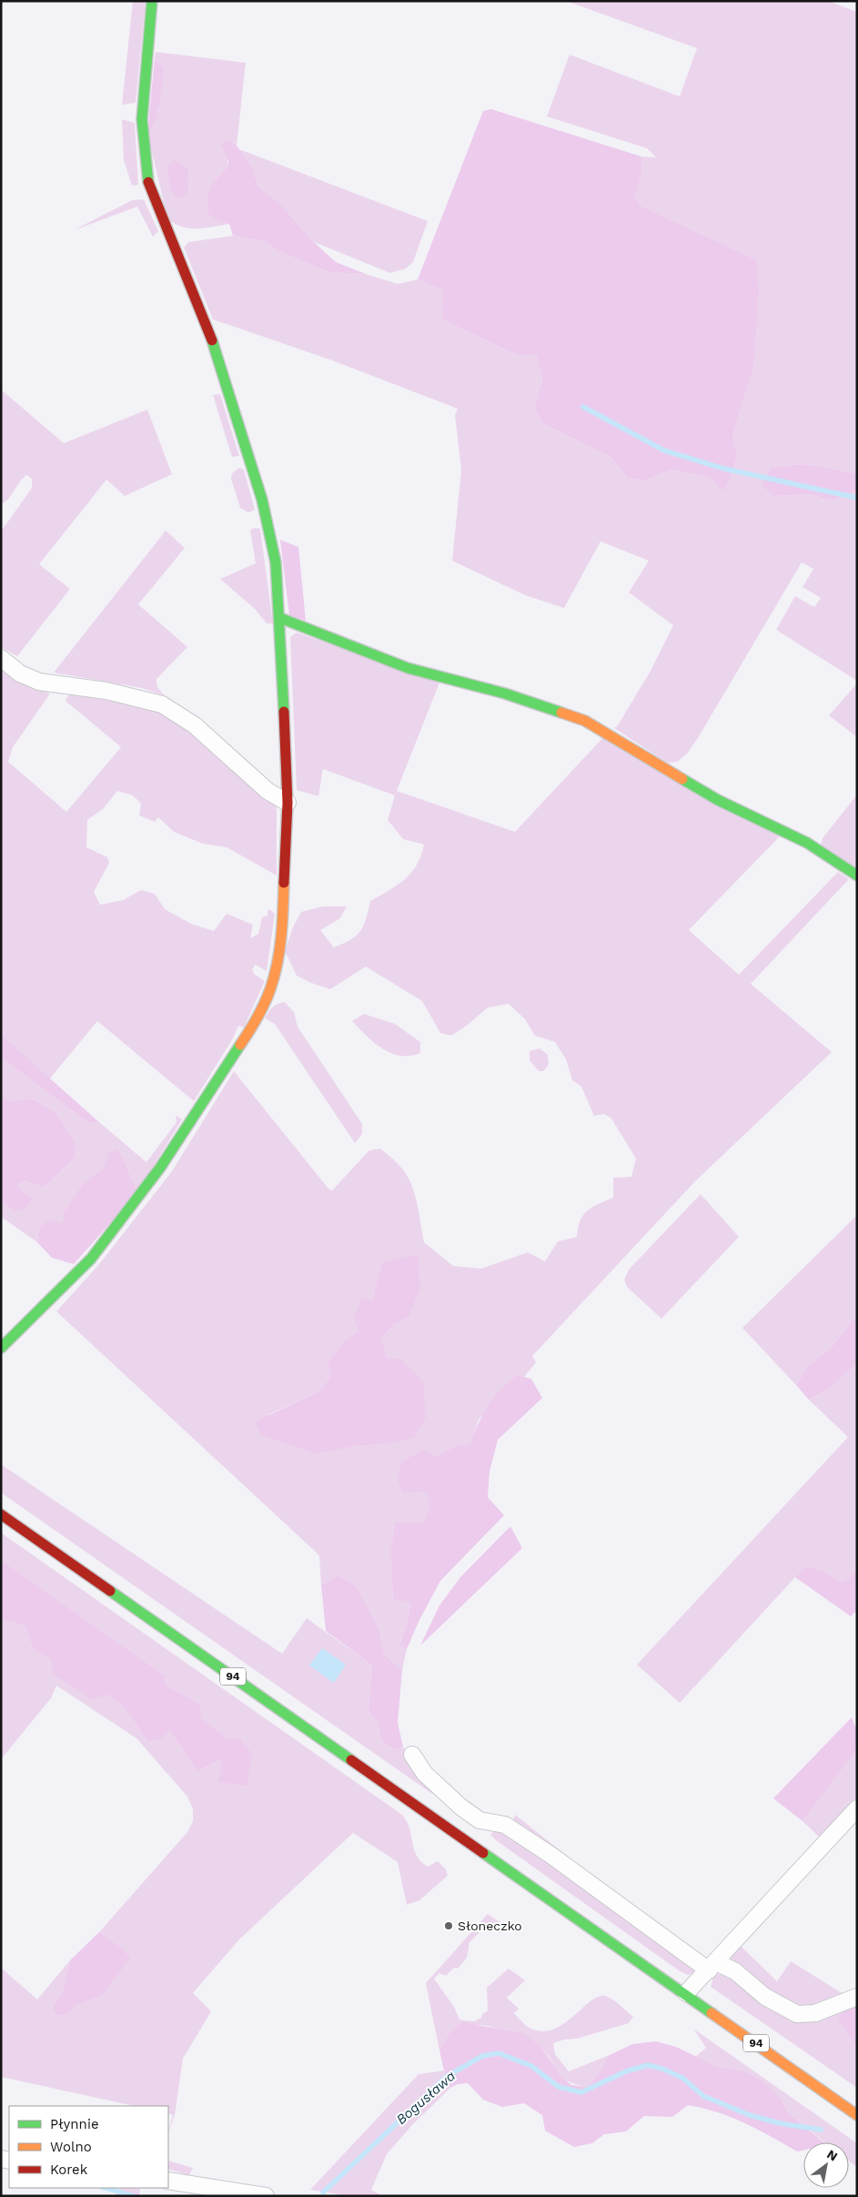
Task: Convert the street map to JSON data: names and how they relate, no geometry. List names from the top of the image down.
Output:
{
  "streets": {
    "street": ["94"]
  },
  "water": ["Bogusława"],
  "places": ["Słoneczko"],
  "legend": ["Płynnie", "Wolno", "Korek"],
  "north": "top right"
}
